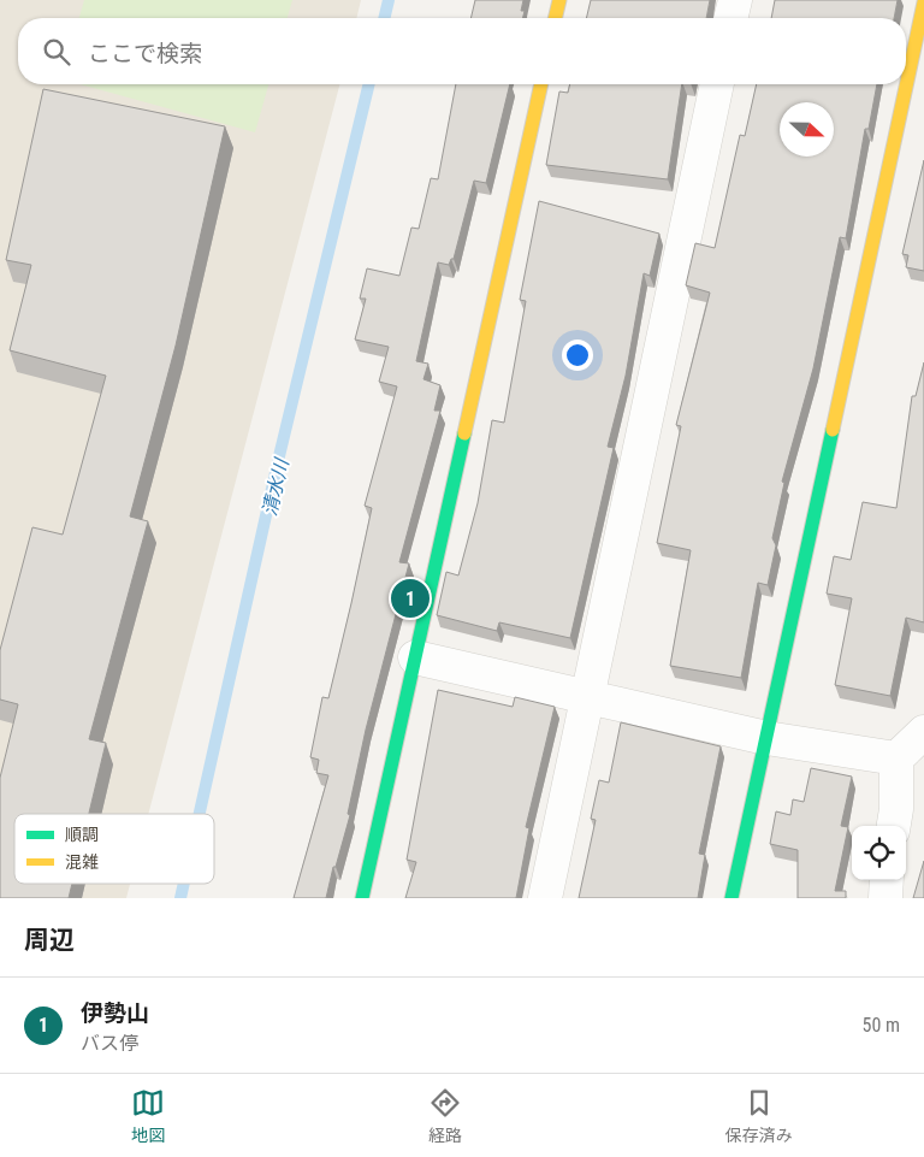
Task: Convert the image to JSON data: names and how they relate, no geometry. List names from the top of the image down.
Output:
{
  "water": ["清水川"],
  "legend": ["順調", "混雑"],
  "north": "right",
  "page": {
    "search": "ここで検索",
    "pins": "1",
    "heading": "周辺",
    "list": [
      {
        "mark": "1",
        "name": "伊勢山",
        "note": "バス停",
        "value": "50 m"
      }
    ],
    "nav": ["地図", "経路", "保存済み"]
  }
}
